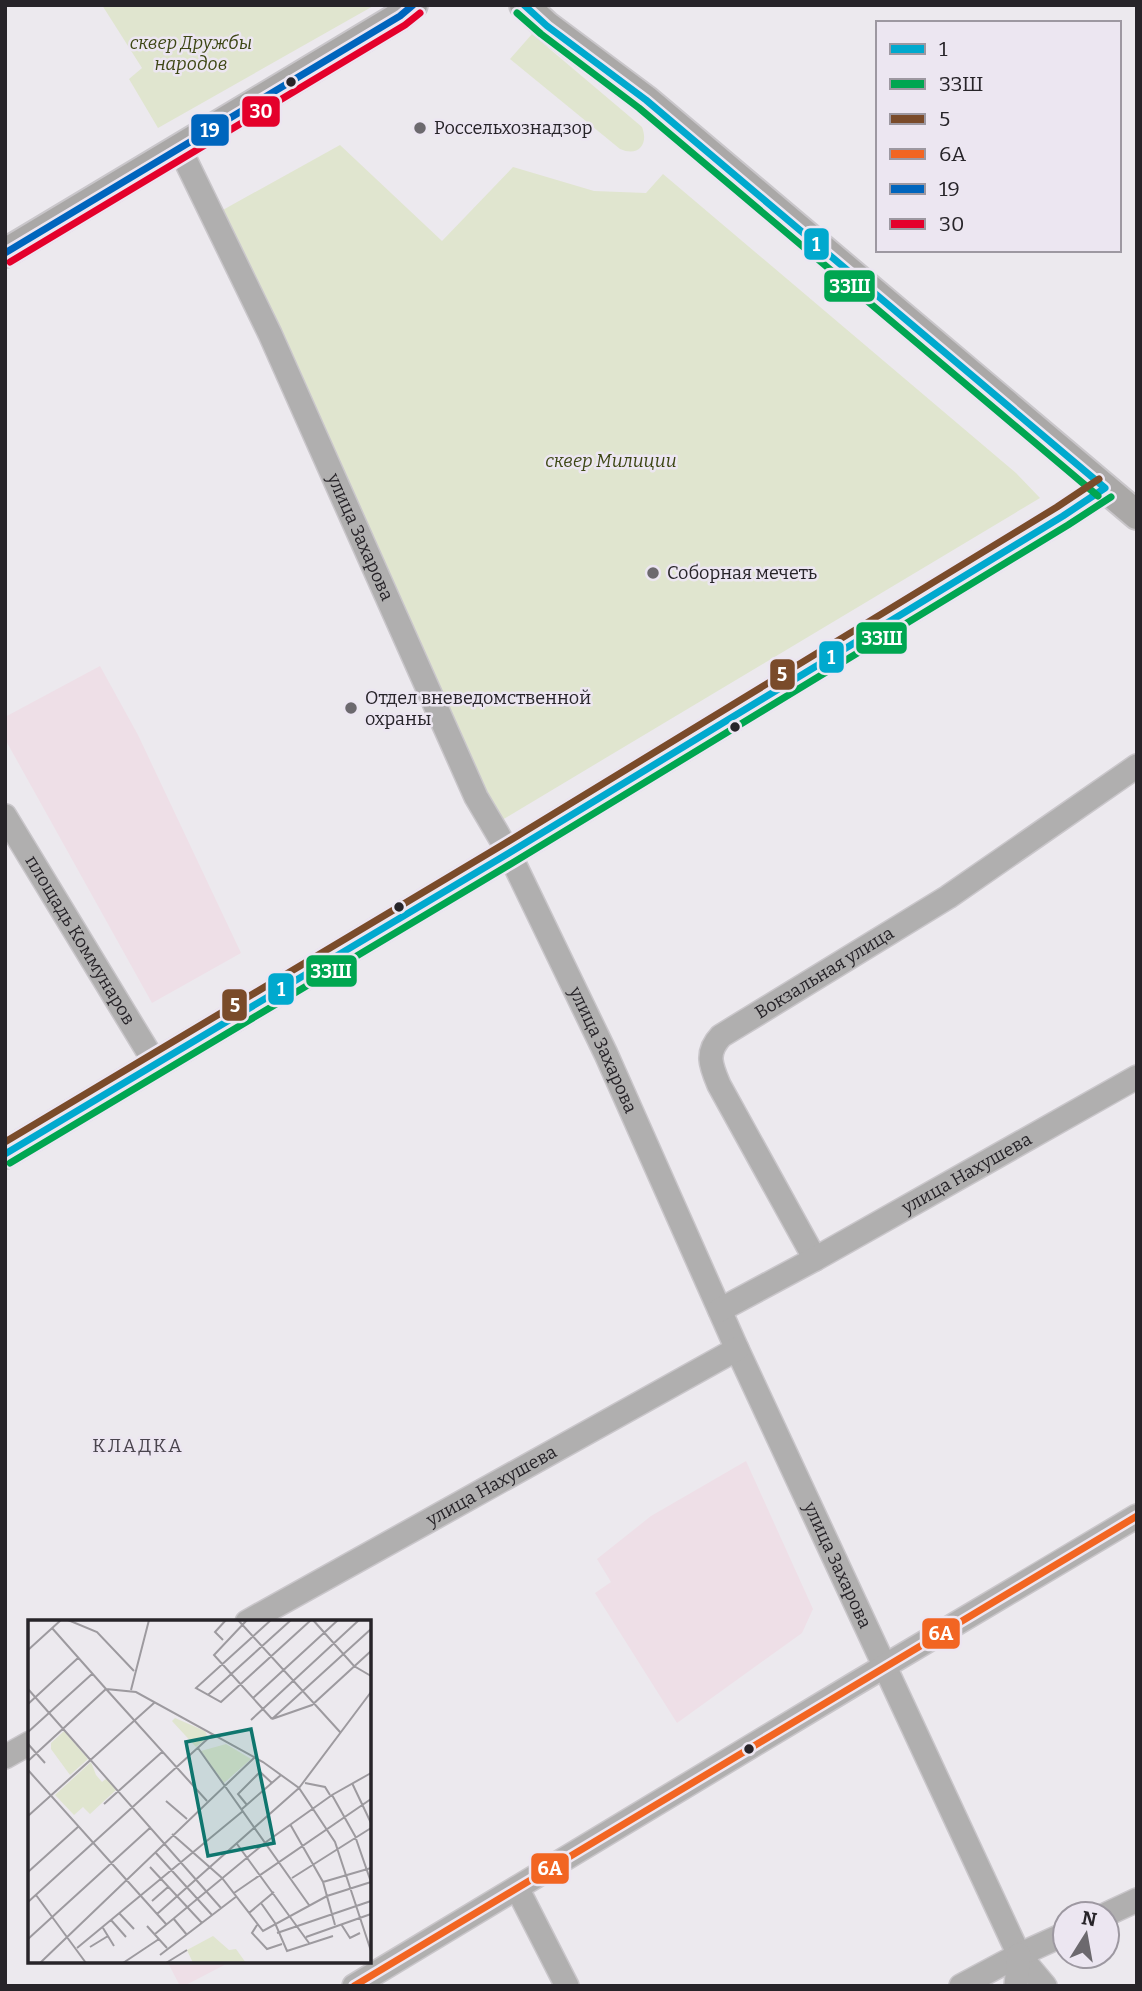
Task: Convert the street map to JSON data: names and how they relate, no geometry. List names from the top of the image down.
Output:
{
  "streets": {
    "street": [
      "улица Захарова",
      "площадь Коммунаров",
      "Вокзальная улица",
      "улица Нахушева"
    ]
  },
  "crossings": [
    ["улица Захарова", "улица Нахушева"],
    ["Вокзальная улица", "улица Нахушева"]
  ],
  "districts": ["КЛАДКА"],
  "parks": ["сквер Дружбы народов", "сквер Милиции"],
  "places": ["Россельхознадзор", "Соборная мечеть", "Отдел вневедомственной охраны"],
  "lines": [
    "transit line 1",
    "transit line 19",
    "transit line 33Ш",
    "transit line 30",
    "transit line 5",
    "transit line 6А"
  ],
  "legend": [
    "1",
    "33Ш",
    "5",
    "6А",
    "19",
    "30"
  ],
  "north": "top"
}
